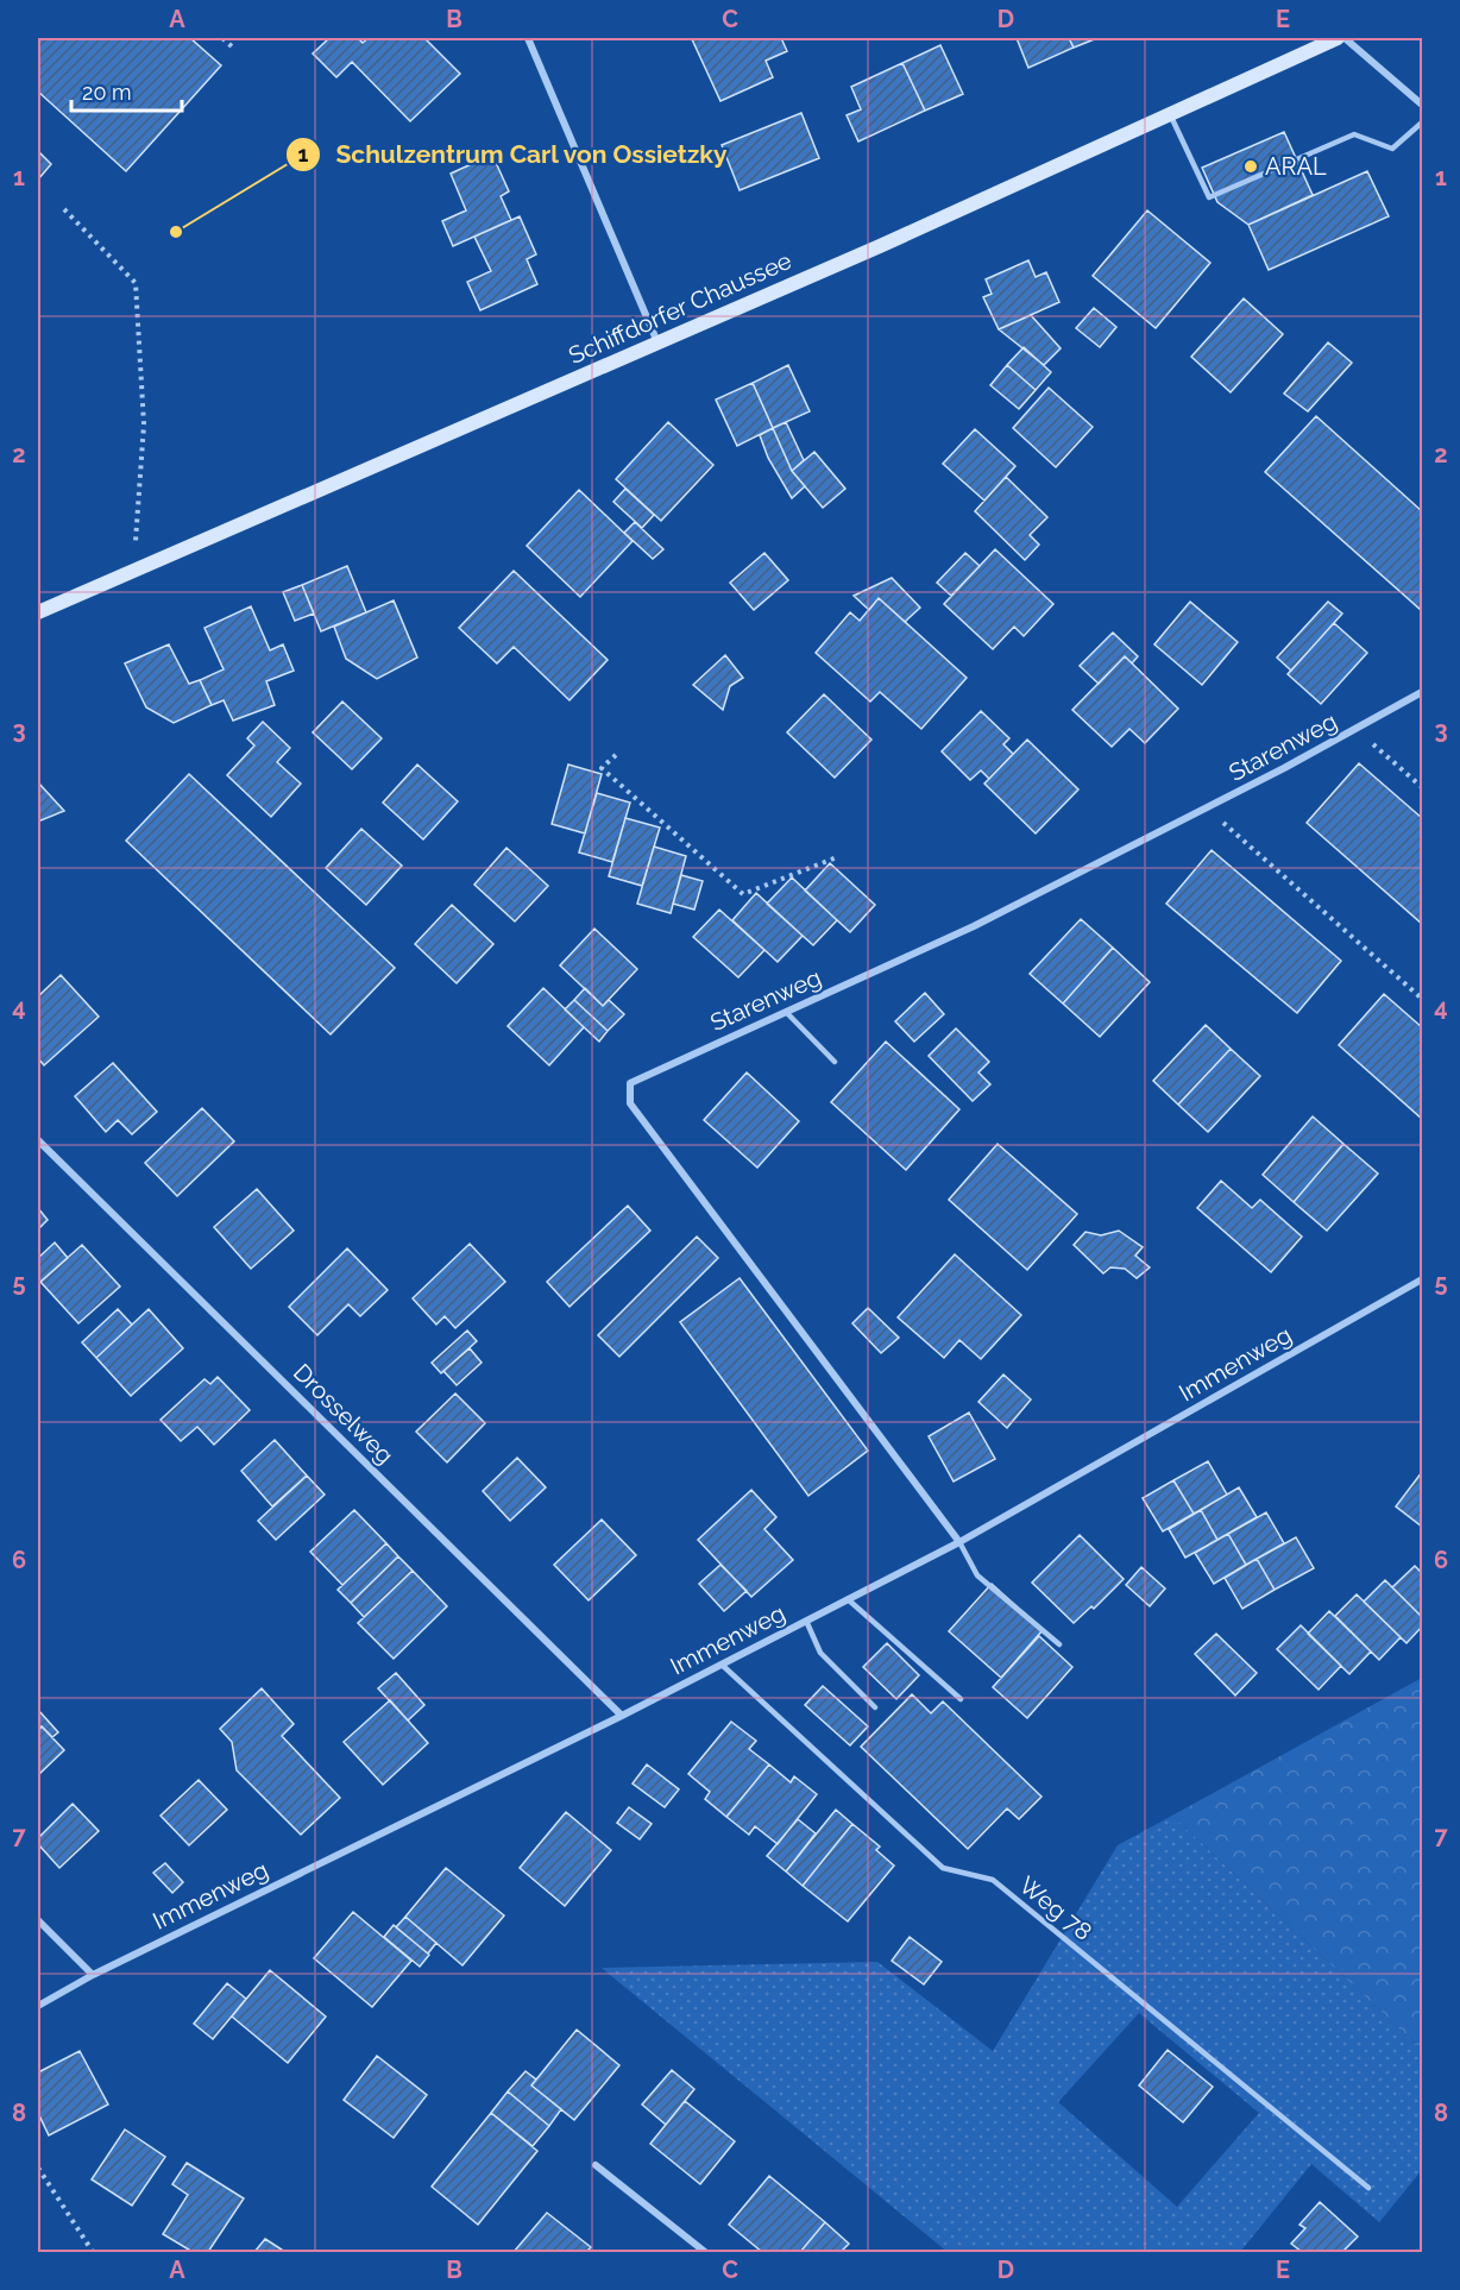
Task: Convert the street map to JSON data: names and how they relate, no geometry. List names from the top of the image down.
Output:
{
  "streets": {
    "main road": ["Schiffdorfer Chaussee"],
    "street": ["Starenweg", "Immenweg", "Drosselweg"],
    "lane": ["Weg 78"]
  },
  "crossings": [
    ["Starenweg", "Immenweg"],
    ["Immenweg", "Drosselweg"],
    ["Immenweg", "Weg 78"]
  ],
  "places": ["ARAL", "Schulzentrum Carl von Ossietzky"],
  "scale_bar": "20 m",
  "grid": {
    "columns": [
      "A",
      "B",
      "C",
      "D",
      "E"
    ],
    "rows": [
      "1",
      "2",
      "3",
      "4",
      "5",
      "6",
      "7",
      "8"
    ]
  }
}
